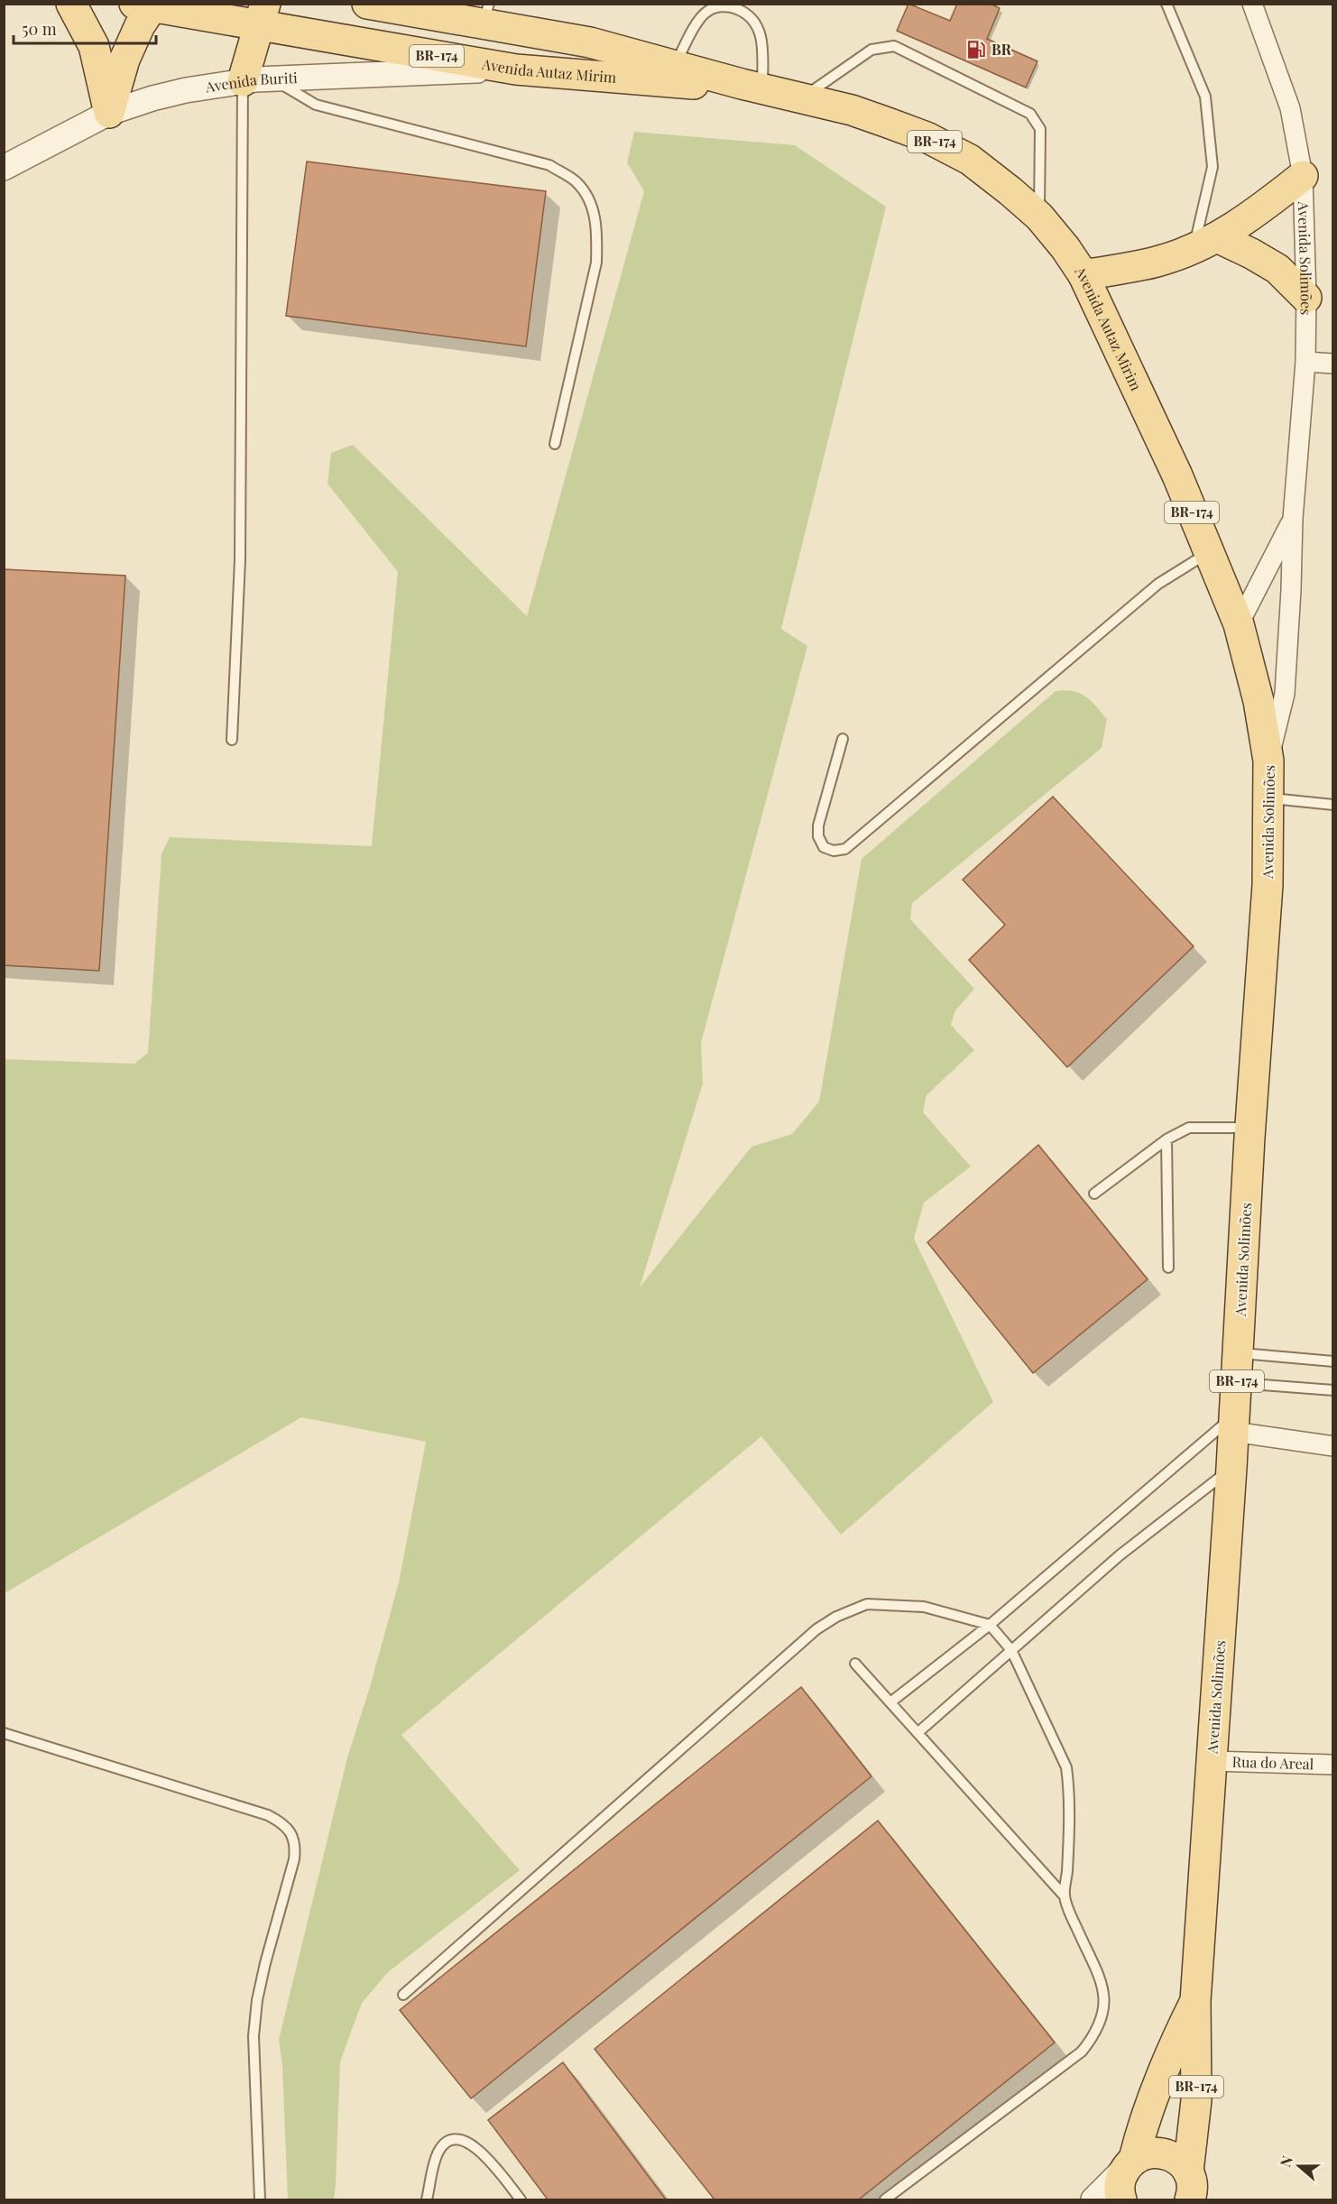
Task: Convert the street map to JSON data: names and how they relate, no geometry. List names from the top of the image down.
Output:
{
  "streets": {
    "main road": ["BR-174", "Avenida Autaz Mirim", "Avenida Solimões"],
    "street": ["Avenida Buriti", "Rua do Areal"]
  },
  "crossings": [
    ["BR-174", "Avenida Solimões"],
    ["Avenida Autaz Mirim", "Avenida Buriti"],
    ["Avenida Autaz Mirim", "Avenida Solimões"],
    ["Avenida Solimões", "Rua do Areal"]
  ],
  "places": {
    "fuel station": ["BR"]
  },
  "scale_bar": "50 m",
  "north": "left"
}
